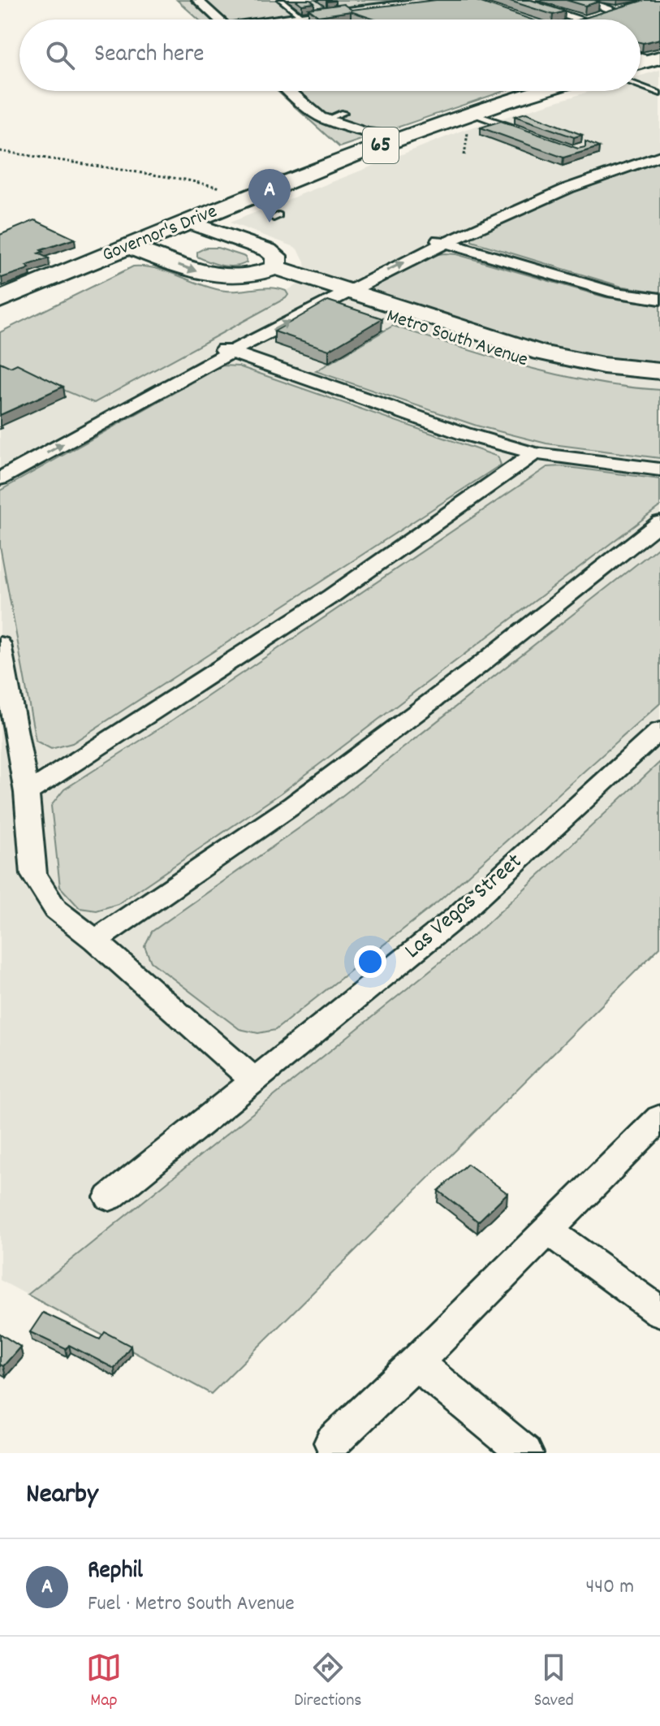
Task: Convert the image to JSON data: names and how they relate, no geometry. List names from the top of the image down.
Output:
{
  "streets": {
    "main road": ["65", "Governor's Drive"],
    "street": ["Metro South Avenue", "Las Vegas Street"]
  },
  "crossings": [
    ["Governor's Drive", "Metro South Avenue"]
  ],
  "page": {
    "search": "Search here",
    "pins": "A",
    "heading": "Nearby",
    "list": [
      {
        "mark": "A",
        "name": "Rephil",
        "note": "Fuel · Metro South Avenue",
        "value": "440 m"
      }
    ],
    "nav": ["Map", "Directions", "Saved"]
  }
}
